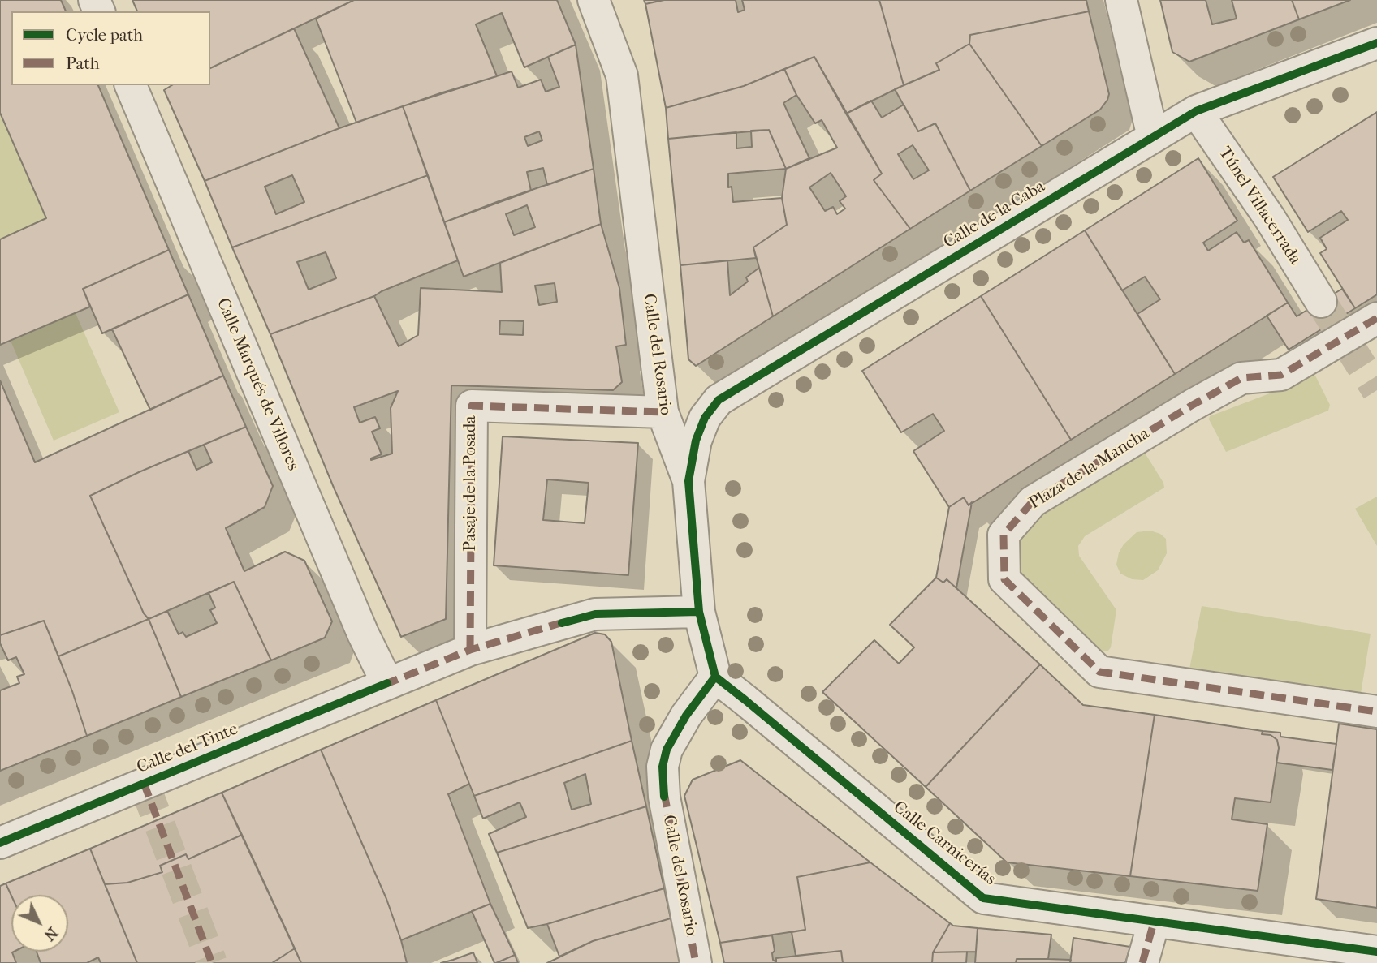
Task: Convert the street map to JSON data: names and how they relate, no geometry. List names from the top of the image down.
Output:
{
  "streets": {
    "street": [
      "Túnel Villacerrada",
      "Calle de la Caba",
      "Calle del Rosario",
      "Calle Marqués de Villores",
      "Plaza de la Mancha",
      "Pasaje de la Posada",
      "Calle del Tinte",
      "Calle Carnicerías"
    ]
  },
  "crossings": [
    ["Túnel Villacerrada", "Calle de la Caba"],
    ["Calle de la Caba", "Calle del Rosario"],
    ["Calle del Rosario", "Pasaje de la Posada"],
    ["Calle del Rosario", "Calle del Tinte"],
    ["Calle del Rosario", "Calle Carnicerías"],
    ["Calle Marqués de Villores", "Calle del Tinte"],
    ["Pasaje de la Posada", "Calle del Tinte"]
  ],
  "legend": ["Cycle path", "Path"],
  "north": "bottom right"
}
